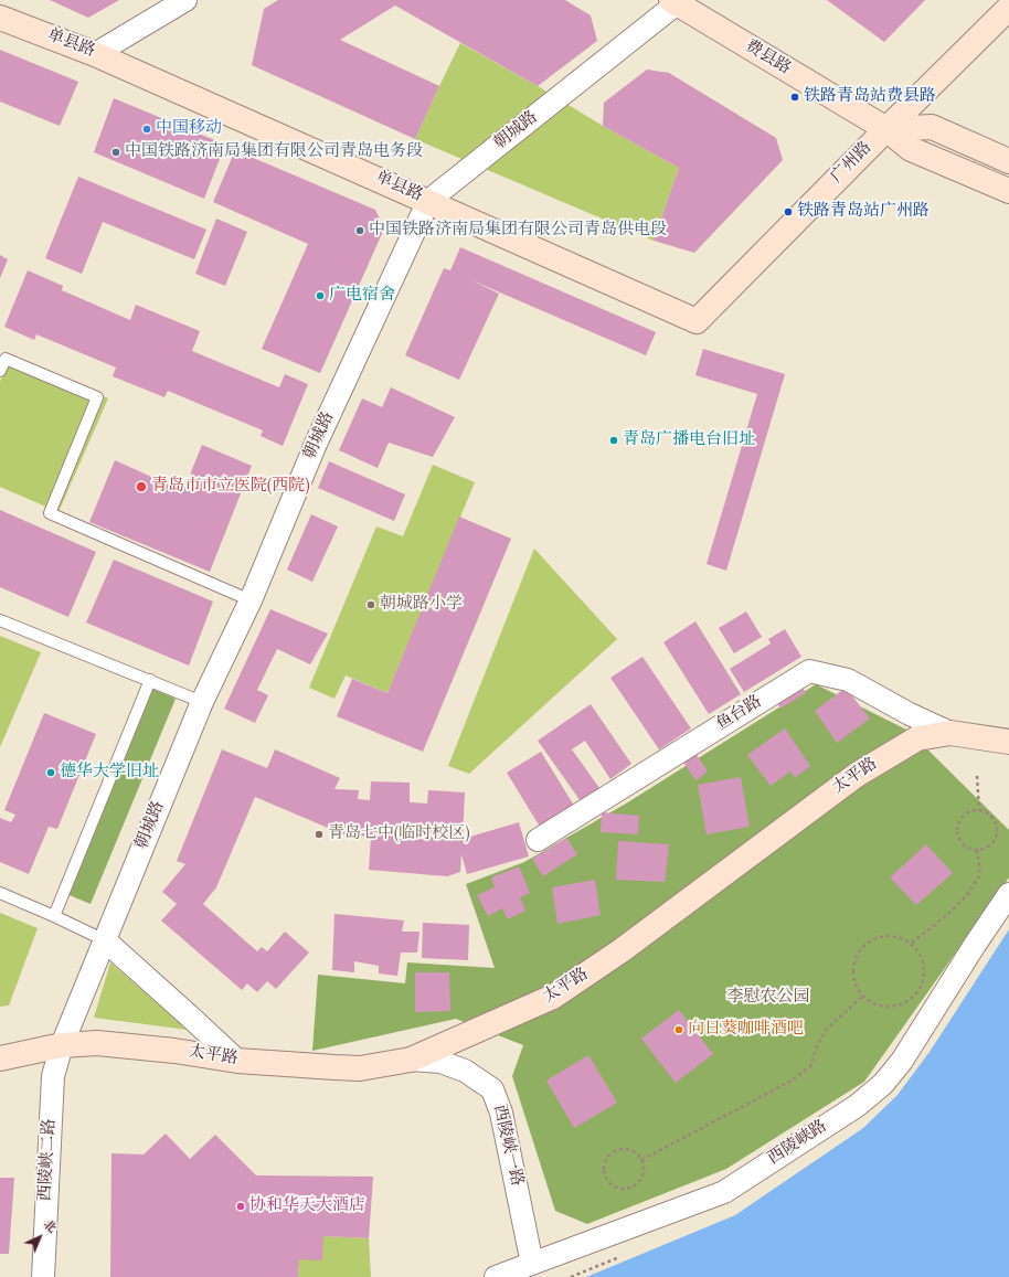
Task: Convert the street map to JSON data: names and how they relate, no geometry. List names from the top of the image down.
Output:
{
  "streets": {
    "main road": [
      "单县路",
      "费县路",
      "广州路",
      "太平路"
    ],
    "street": [
      "朝城路",
      "鱼台路",
      "西陵峡路",
      "西陵峡一路",
      "西陵峡二路"
    ]
  },
  "crossings": [
    ["单县路", "朝城路"],
    ["单县路", "广州路"],
    ["费县路", "朝城路"],
    ["费县路", "广州路"],
    ["朝城路", "太平路"],
    ["朝城路", "西陵峡二路"],
    ["鱼台路", "太平路"],
    ["太平路", "西陵峡一路"],
    ["太平路", "西陵峡二路"],
    ["西陵峡路", "西陵峡一路"]
  ],
  "parks": ["李慰农公园"],
  "places": [
    "铁路青岛站费县路",
    "中国移动",
    "中国铁路济南局集团有限公司青岛电务段",
    "铁路青岛站广州路",
    "中国铁路济南局集团有限公司青岛供电段",
    "广电宿舍",
    "青岛广播电台旧址",
    "青岛市市立医院(西院)",
    "朝城路小学",
    "德华大学旧址",
    "青岛七中(临时校区)",
    "向日葵咖啡酒吧",
    "协和华天大酒店"
  ],
  "north": "top right"
}
